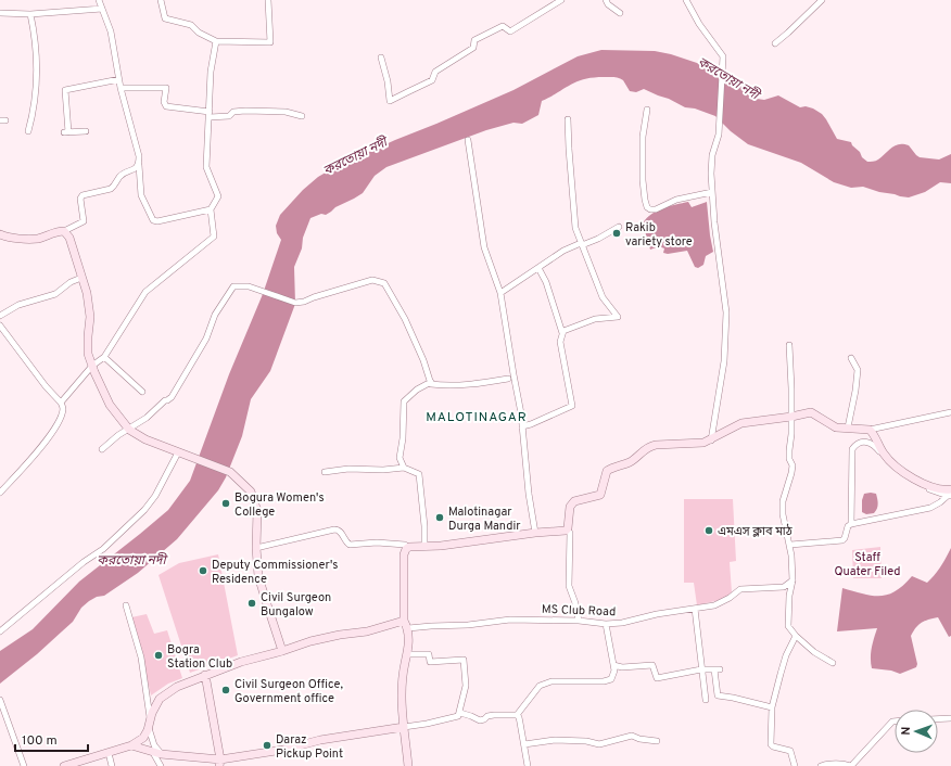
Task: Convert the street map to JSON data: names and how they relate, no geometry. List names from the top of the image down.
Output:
{
  "streets": {
    "street": ["MS Club Road"]
  },
  "districts": ["MALOTINAGAR"],
  "water": ["করতোয়া নদী"],
  "parks": ["Staff Quater Filed"],
  "places": [
    "Rakib variety store",
    "Bogura Women's College",
    "Malotinagar Durga Mandir",
    "এমএস ক্লাব মাঠ",
    "Deputy Commissioner's Residence",
    "Civil Surgeon Bungalow",
    "Bogra Station Club",
    "Civil Surgeon Office, Government office",
    "Daraz Pickup Point"
  ],
  "scale_bar": "100 m",
  "north": "left"
}
